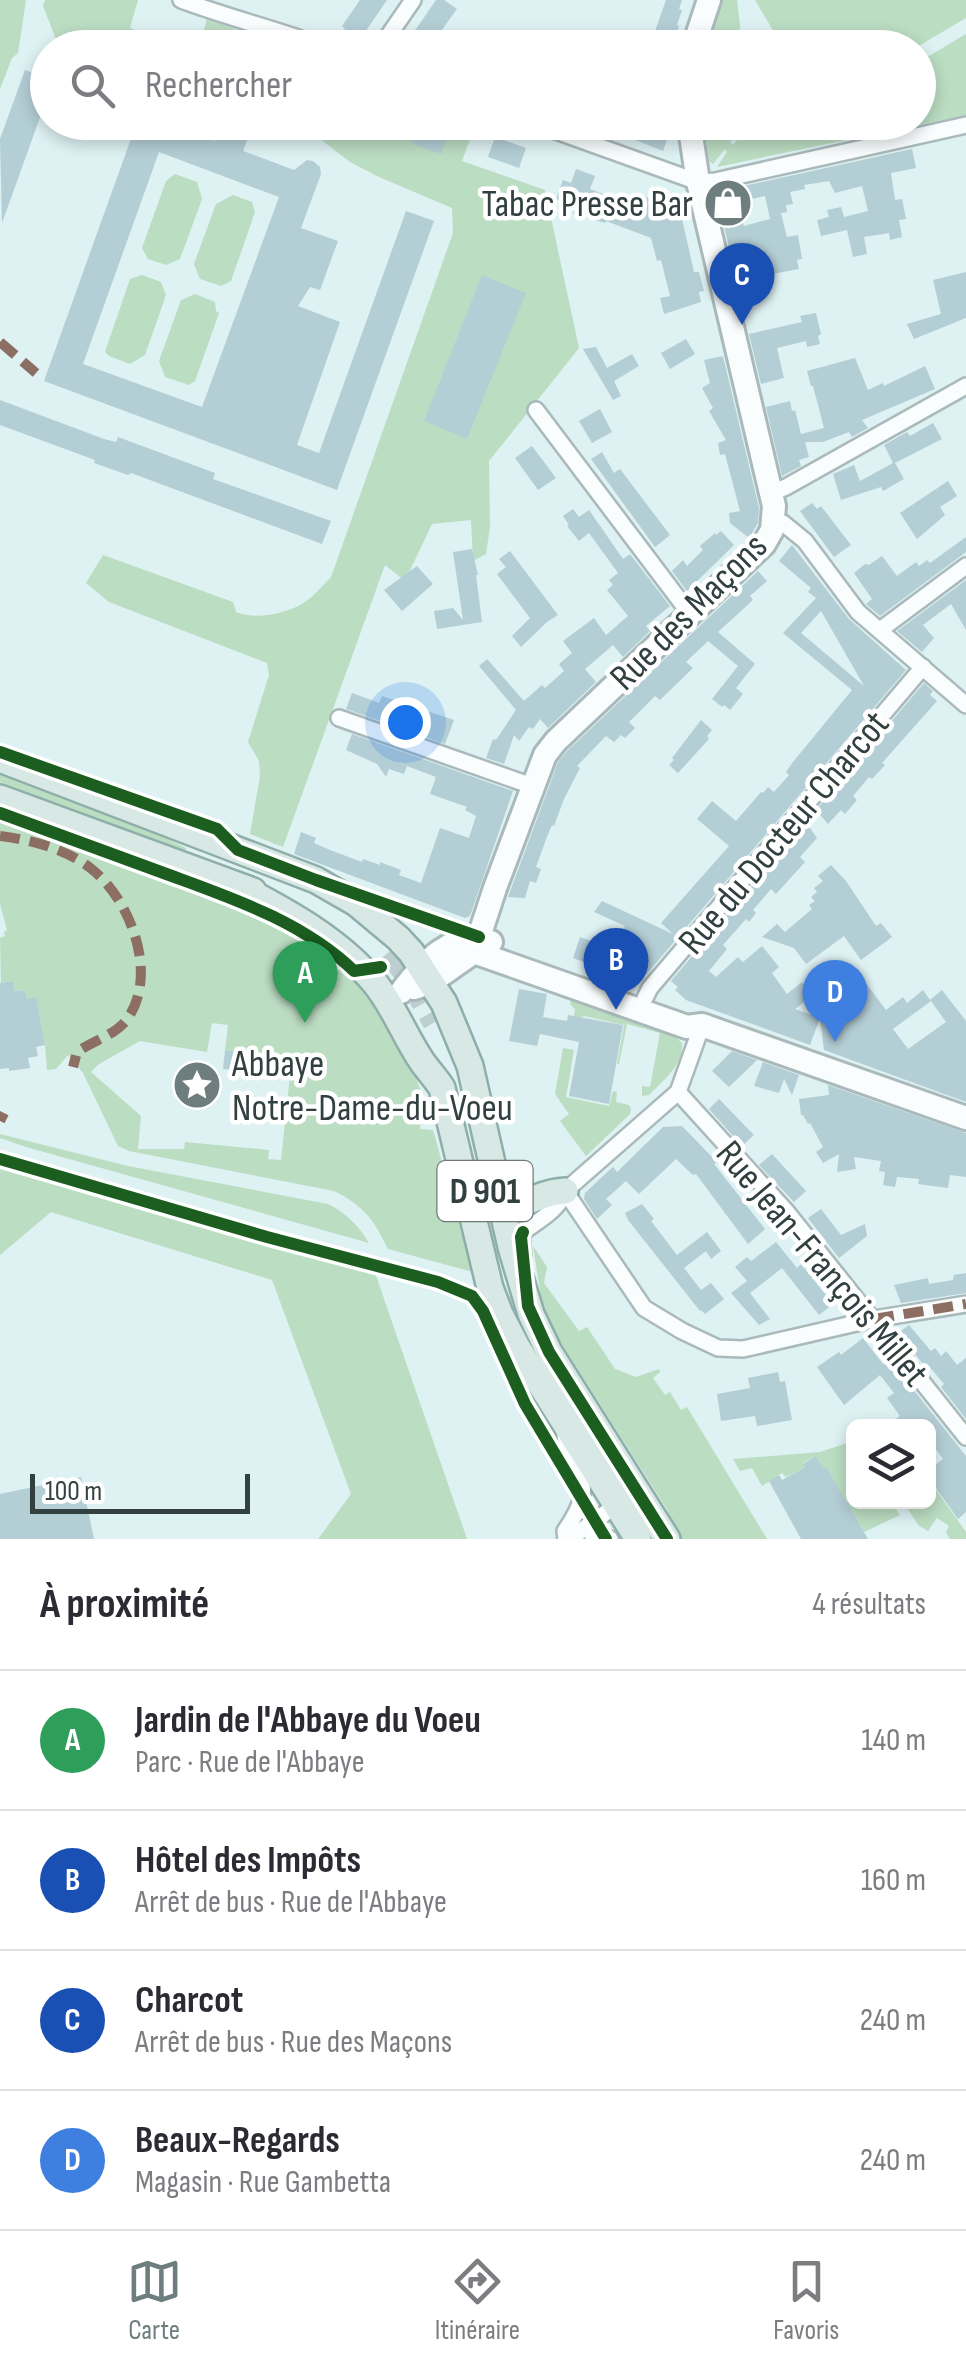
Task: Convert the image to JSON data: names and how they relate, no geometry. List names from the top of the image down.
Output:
{
  "streets": {
    "main road": ["Rue des Maçons", "D 901"],
    "street": ["Rue du Docteur Charcot", "Rue Jean-François Millet"]
  },
  "places": {
    "shop": ["Tabac Presse Bar"],
    "place": ["Abbaye Notre-Dame-du-Voeu"]
  },
  "scale_bar": "100 m",
  "page": {
    "search": "Rechercher",
    "pins": [
      "C",
      "B",
      "A",
      "D"
    ],
    "scale": "100 m",
    "heading": ["À proximité", "4 résultats"],
    "list": [
      {
        "mark": "A",
        "name": "Jardin de l'Abbaye du Voeu",
        "note": "Parc · Rue de l'Abbaye",
        "value": "140 m"
      },
      {
        "mark": "B",
        "name": "Hôtel des Impôts",
        "note": "Arrêt de bus · Rue de l'Abbaye",
        "value": "160 m"
      },
      {
        "mark": "C",
        "name": "Charcot",
        "note": "Arrêt de bus · Rue des Maçons",
        "value": "240 m"
      },
      {
        "mark": "D",
        "name": "Beaux-Regards",
        "note": "Magasin · Rue Gambetta",
        "value": "240 m"
      }
    ],
    "nav": ["Carte", "Itinéraire", "Favoris"]
  }
}
